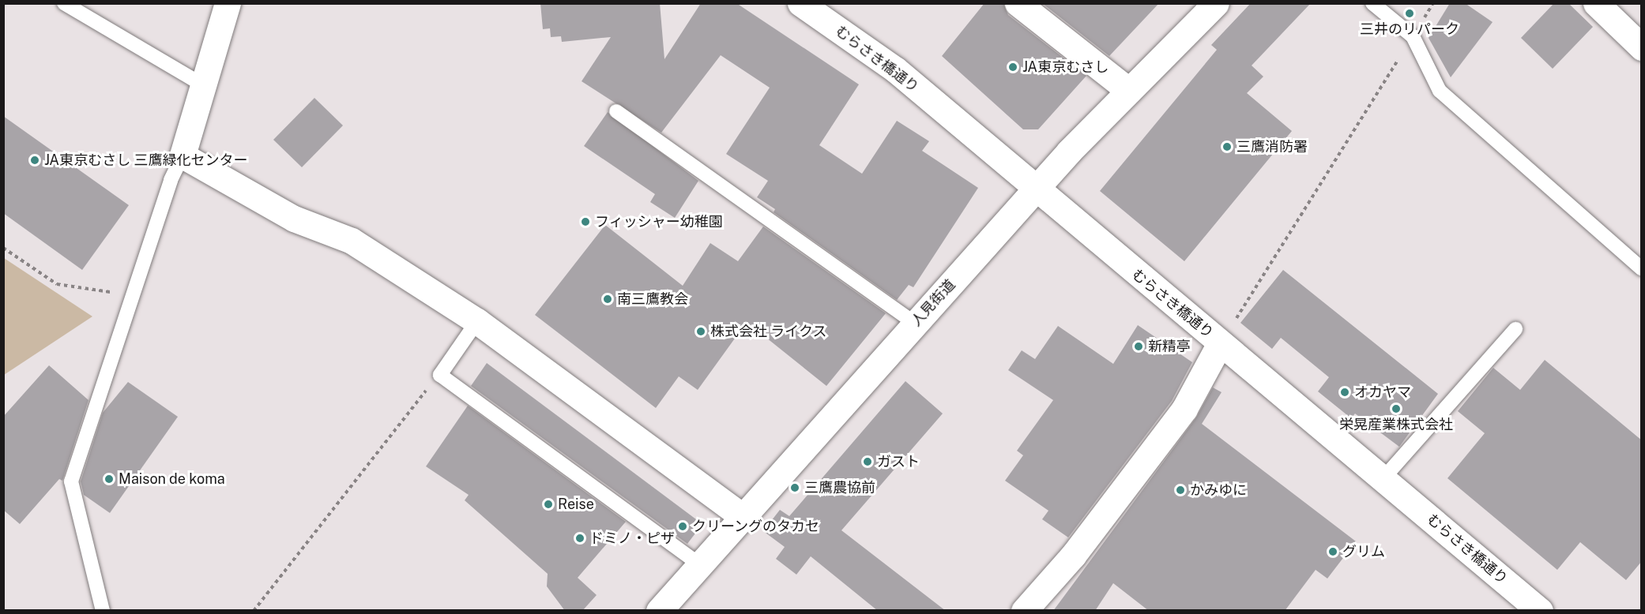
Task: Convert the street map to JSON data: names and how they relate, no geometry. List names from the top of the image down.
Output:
{
  "streets": {
    "street": ["むらさき橋通り", "人見街道"]
  },
  "crossings": [
    ["むらさき橋通り", "人見街道"]
  ],
  "places": [
    "三井のリパーク",
    "JA東京むさし",
    "三鷹消防署",
    "JA東京むさし 三鷹緑化センター",
    "フィッシャー幼稚園",
    "南三鷹教会",
    "株式会社 ライクス",
    "新精亭",
    "オカヤマ",
    "栄晃産業株式会社",
    "ガスト",
    "Maison de koma",
    "三鷹農協前",
    "かみゆに",
    "Reise",
    "クリーングのタカセ",
    "ドミノ・ピザ",
    "グリム"
  ]
}
